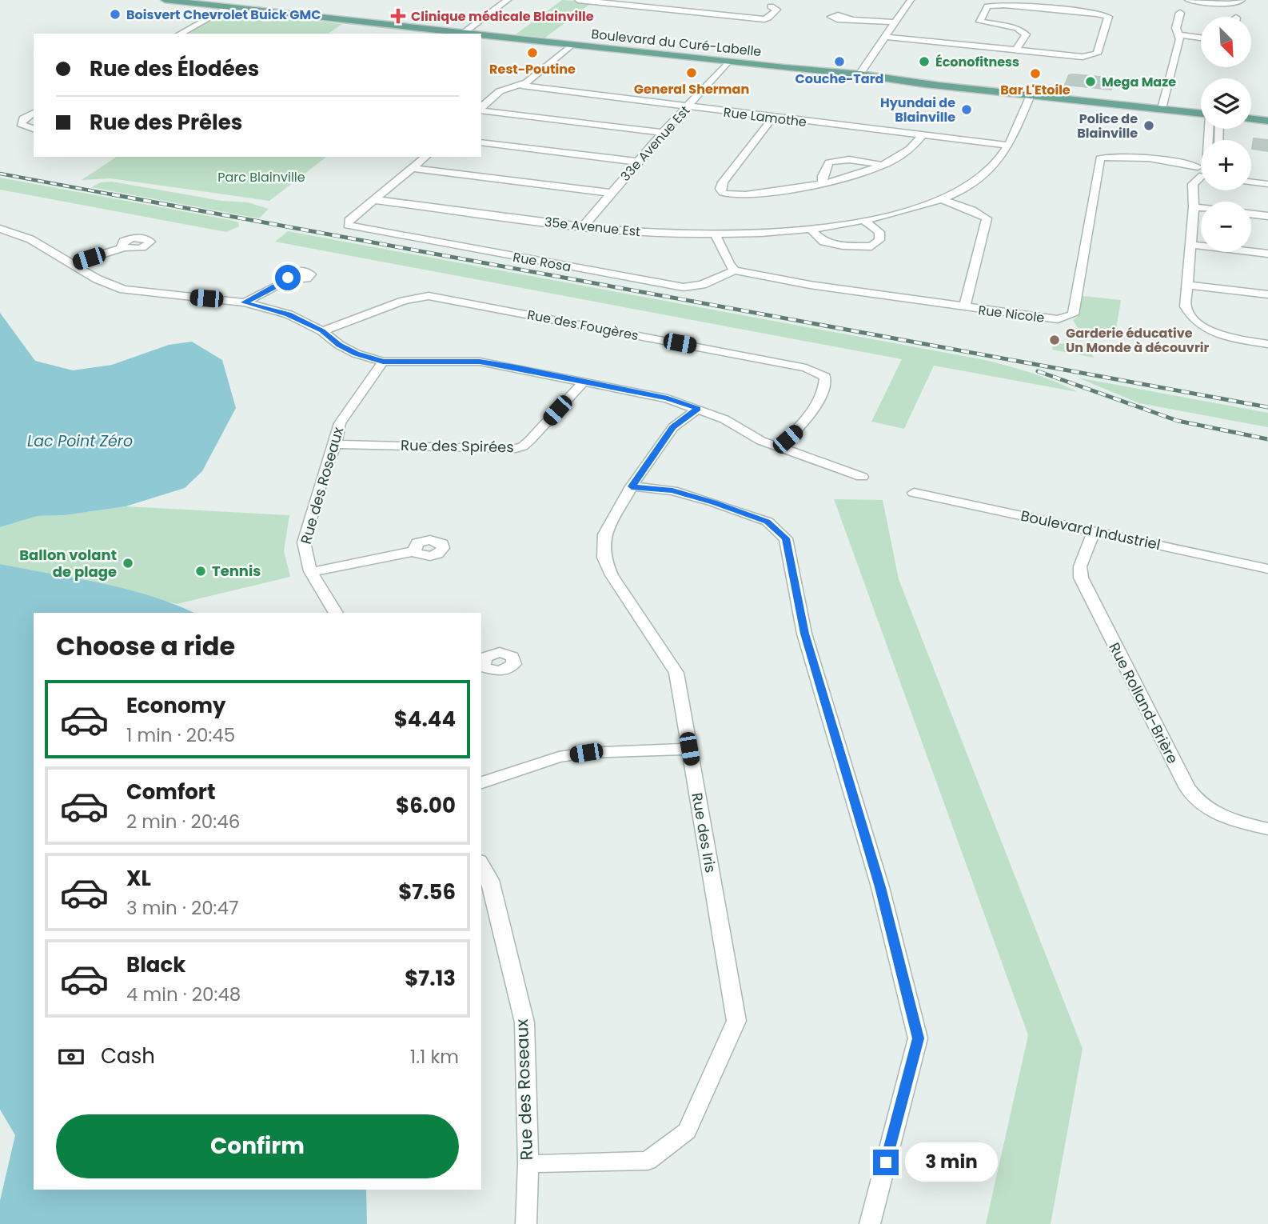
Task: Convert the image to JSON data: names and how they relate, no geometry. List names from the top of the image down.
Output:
{
  "streets": {
    "main road": ["Boulevard du Curé-Labelle"],
    "street": [
      "Rue Lamothe",
      "33e Avenue Est",
      "35e Avenue Est",
      "Rue Rosa",
      "Rue Nicole",
      "Rue des Fougères",
      "Rue des Spirées",
      "Rue des Roseaux",
      "Boulevard Industriel",
      "Rue Rolland-Brière",
      "Rue des Iris"
    ]
  },
  "crossings": [
    ["Boulevard du Curé-Labelle", "33e Avenue Est"],
    ["Boulevard du Curé-Labelle", "35e Avenue Est"],
    ["Rue Lamothe", "33e Avenue Est"],
    ["Rue Lamothe", "35e Avenue Est"],
    ["33e Avenue Est", "35e Avenue Est"],
    ["35e Avenue Est", "Rue Rosa"],
    ["Rue Rosa", "Rue Nicole"],
    ["Rue des Spirées", "Rue des Roseaux"],
    ["Rue des Roseaux", "Rue des Iris"],
    ["Boulevard Industriel", "Rue Rolland-Brière"]
  ],
  "water": ["Lac Point Zéro"],
  "parks": ["Parc Blainville"],
  "places": {
    "other": [
      "Boisvert Chevrolet Buick GMC",
      "Rest-Poutine",
      "Couche-Tard",
      "Éconofitness",
      "General Sherman",
      "Bar L'Etoile",
      "Mega Maze",
      "Hyundai de Blainville",
      "Police de Blainville",
      "Garderie éducative Un Monde à découvrir",
      "Ballon volant de plage",
      "Tennis"
    ],
    "health": ["Clinique médicale Blainville"]
  },
  "north": "bottom right",
  "page": {
    "map_buttons": ["+", "−"],
    "banner": ["Rue des Élodées", "Rue des Prêles"],
    "heading": "Choose a ride",
    "list": [
      {
        "name": "Economy",
        "note": "1 min · 20:45",
        "value": "$4.44"
      },
      {
        "name": "Comfort",
        "note": "2 min · 20:46",
        "value": "$6.00"
      },
      {
        "name": "XL",
        "note": "3 min · 20:47",
        "value": "$7.56"
      },
      {
        "name": "Black",
        "note": "4 min · 20:48",
        "value": "$7.13"
      }
    ],
    "pay": ["Cash", "1.1 km"],
    "buttons": "Confirm",
    "bubble": "3 min"
  }
}
